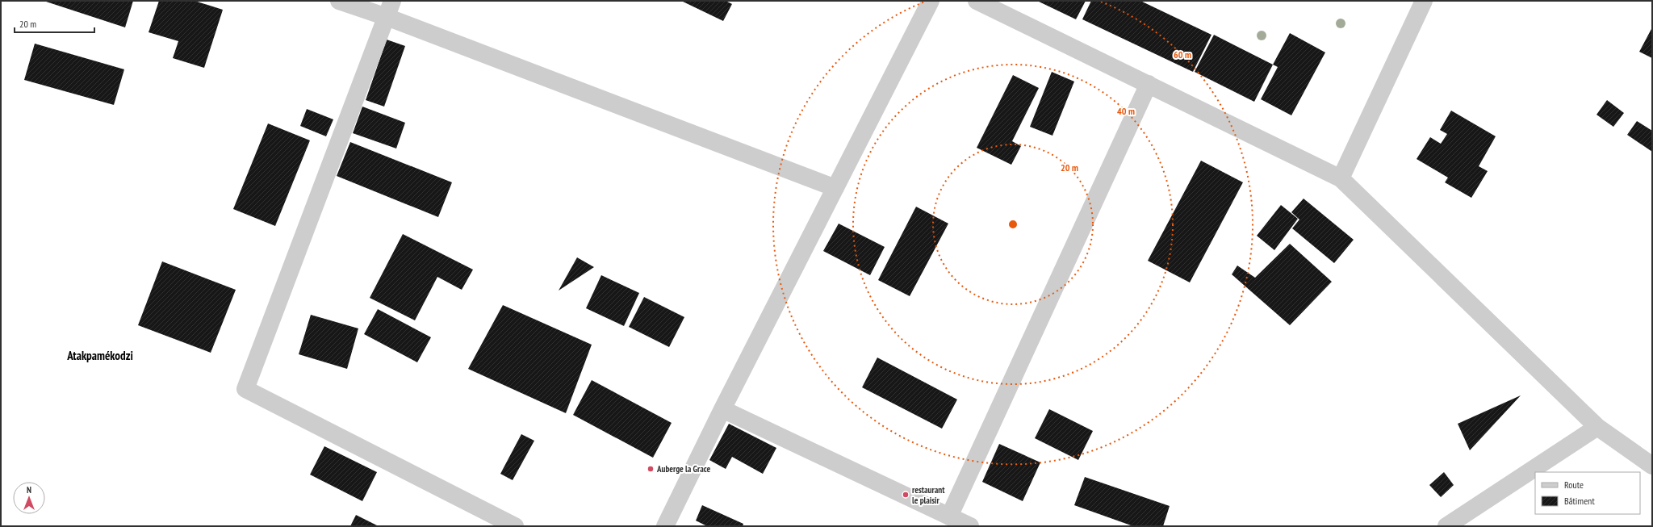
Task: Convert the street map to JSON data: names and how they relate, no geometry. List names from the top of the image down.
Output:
{
  "districts": ["Atakpamékodzi"],
  "places": ["Auberge la Grace", "restaurant le plaisir"],
  "legend": ["Route", "Bâtiment"],
  "scale_bar": "20 m",
  "north": "top",
  "rings": ["60 m", "40 m", "20 m"]
}
